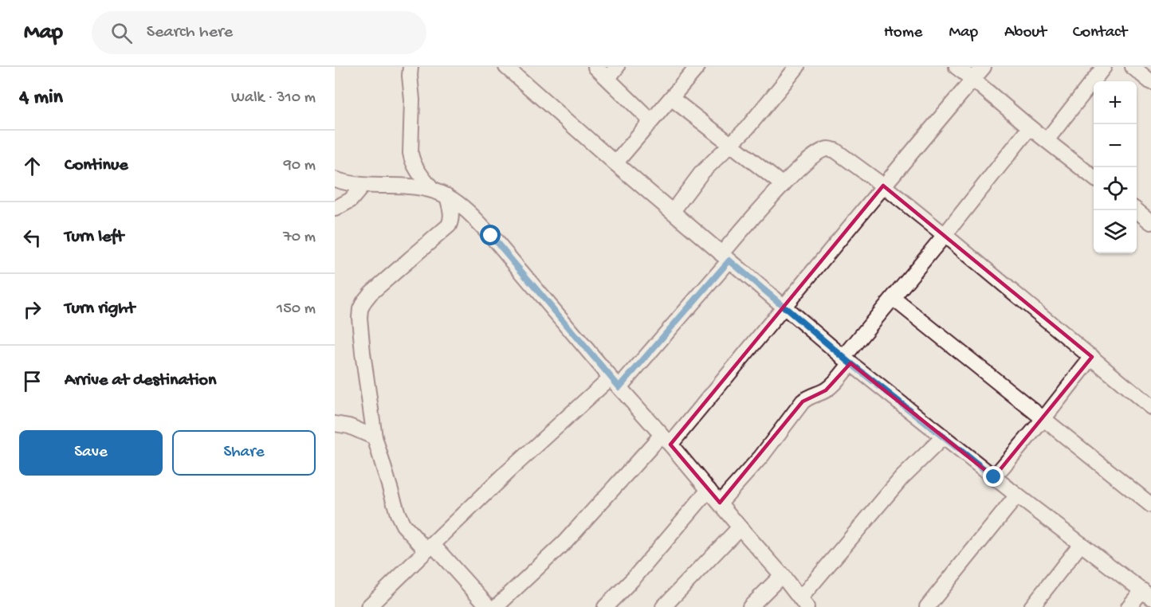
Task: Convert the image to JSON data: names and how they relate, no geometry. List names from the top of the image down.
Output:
{
  "page": {
    "header": "Map",
    "search": "Search here",
    "nav": [
      "Home",
      "Map",
      "About",
      "Contact"
    ],
    "heading": ["4 min", "Walk · 310 m"],
    "map_buttons": ["+", "−"],
    "list": [
      ["Continue", "90 m"],
      ["Turn left", "70 m"],
      ["Turn right", "150 m"],
      "Arrive at destination"
    ],
    "buttons": ["Save", "Share"]
  }
}
